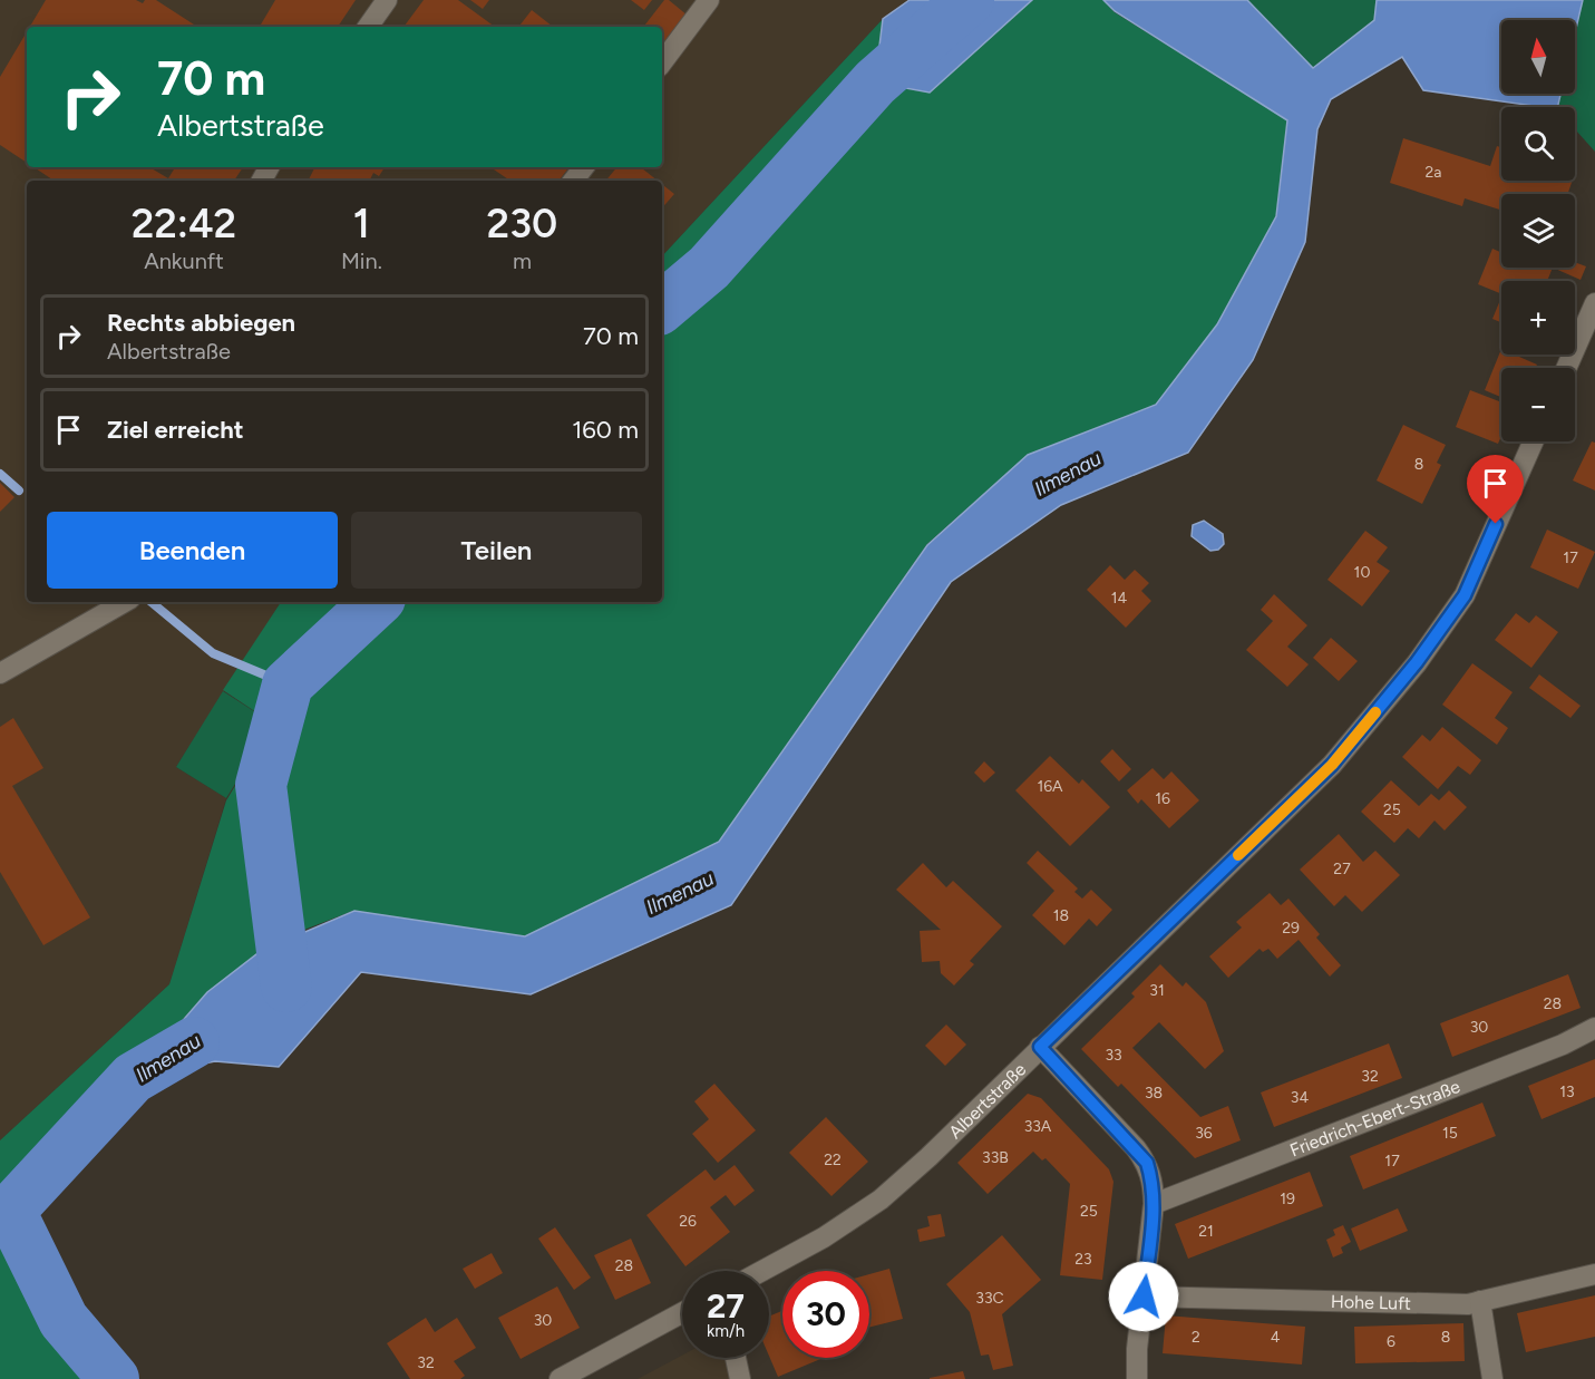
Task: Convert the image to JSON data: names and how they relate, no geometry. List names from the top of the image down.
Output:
{
  "streets": {
    "street": ["Albertstraße", "Friedrich-Ebert-Straße", "Hohe Luft"]
  },
  "water": ["Ilmenau"],
  "house_numbers": [
    "2a",
    "8",
    "17",
    "10",
    "14",
    "16A",
    "16",
    "25",
    "27",
    "18",
    "29",
    "31",
    "28",
    "30",
    "33",
    "32",
    "13",
    "38",
    "34",
    "33A",
    "36",
    "15",
    "33B",
    "22",
    "17",
    "19",
    "25",
    "26",
    "21",
    "23",
    "28",
    "33C",
    "30",
    "2",
    "4",
    "8",
    "6",
    "32"
  ],
  "north": "top",
  "page": {
    "map_buttons": ["+", "−"],
    "turn": ["70 m", "Albertstraße"],
    "eta": [
      "22:42",
      "Ankunft",
      "1",
      "Min.",
      "230",
      "m"
    ],
    "list": [
      {
        "name": "Rechts abbiegen",
        "note": "Albertstraße",
        "value": "70 m"
      },
      {
        "name": "Ziel erreicht",
        "value": "160 m"
      }
    ],
    "buttons": ["Beenden", "Teilen"],
    "speed": "27 km/h",
    "limit": "30"
  }
}
